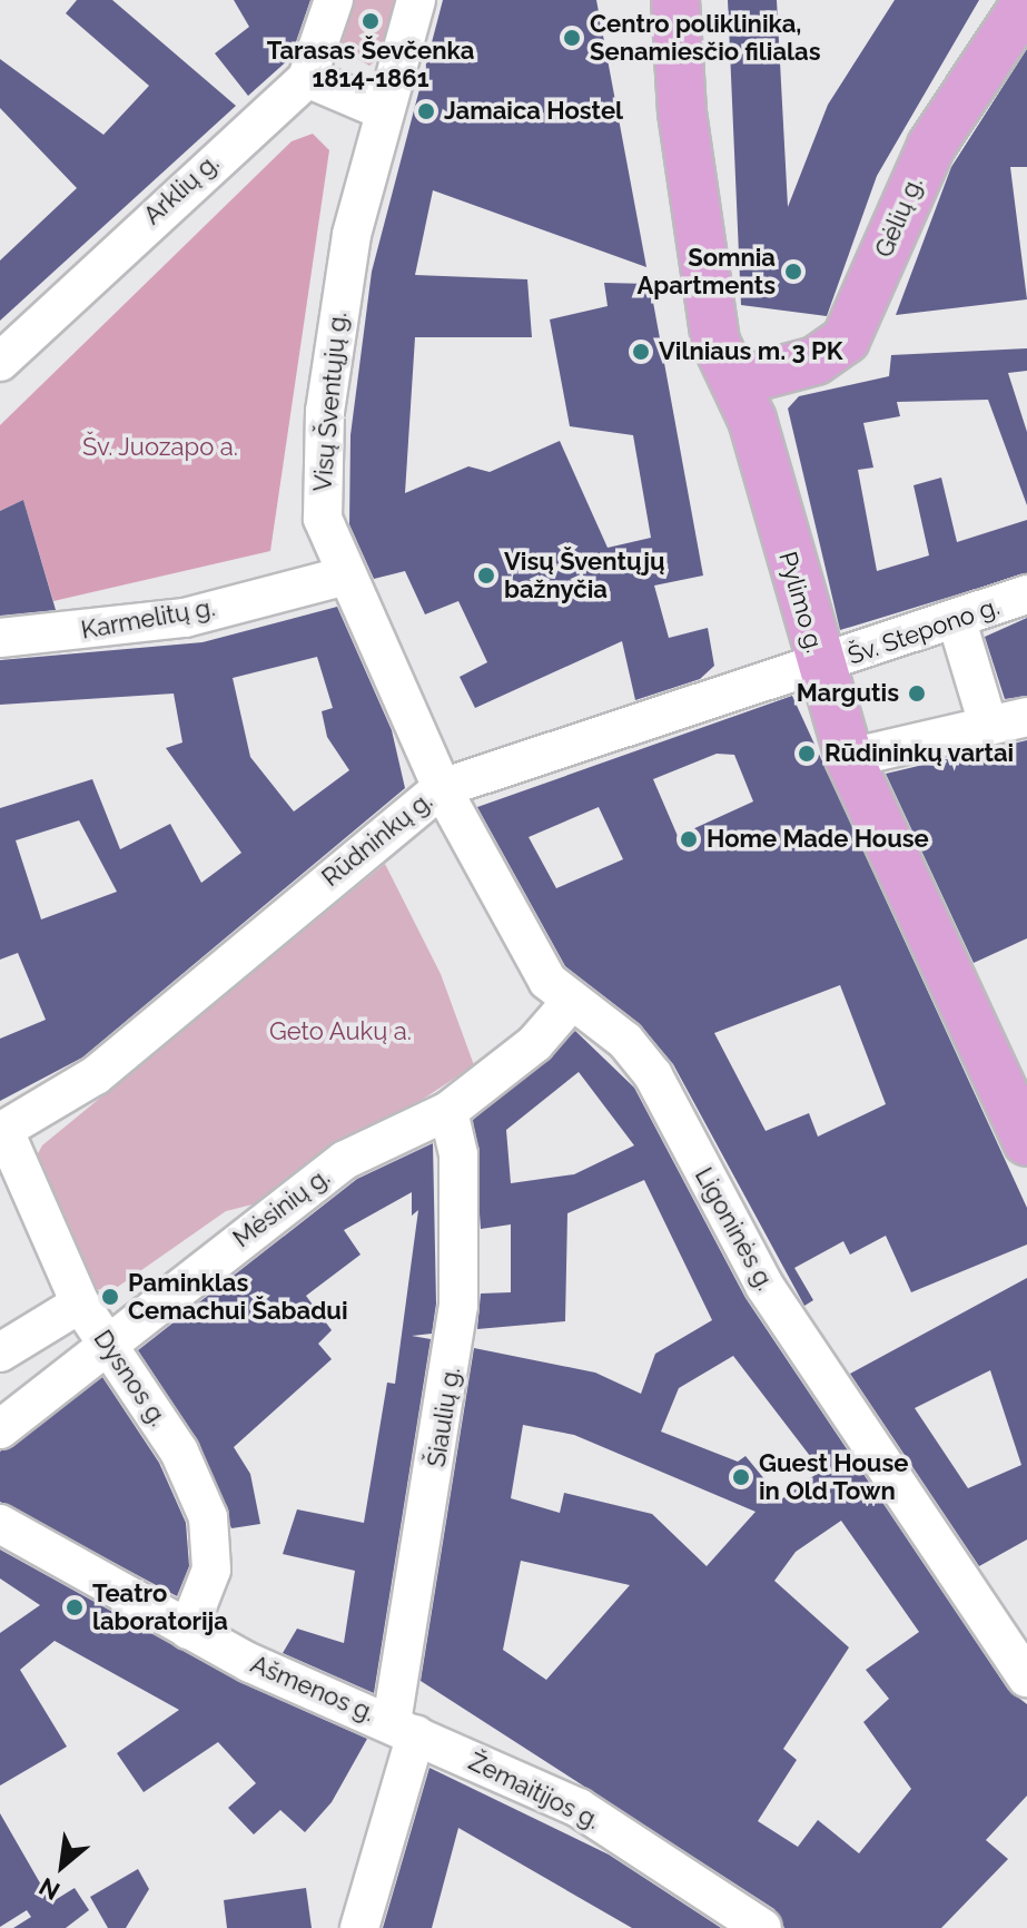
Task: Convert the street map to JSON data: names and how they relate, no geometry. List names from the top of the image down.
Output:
{
  "streets": {
    "main road": ["Gėlių g.", "Pylimo g."],
    "street": [
      "Arklių g.",
      "Visų Šventųjų g.",
      "Karmelitų g.",
      "Šv. Stepono g.",
      "Rūdninkų g.",
      "Mėsinių g.",
      "Ligoninės g.",
      "Dysnos g.",
      "Šiaulių g.",
      "Ašmenos g.",
      "Žemaitijos g."
    ]
  },
  "crossings": [
    ["Gėlių g.", "Pylimo g."],
    ["Visų Šventųjų g.", "Karmelitų g."],
    ["Visų Šventųjų g.", "Rūdninkų g."],
    ["Visų Šventųjų g.", "Ligoninės g."],
    ["Pylimo g.", "Šv. Stepono g."],
    ["Pylimo g.", "Rūdninkų g."],
    ["Šv. Stepono g.", "Rūdninkų g."],
    ["Rūdninkų g.", "Ligoninės g."],
    ["Rūdninkų g.", "Dysnos g."],
    ["Mėsinių g.", "Ligoninės g."],
    ["Mėsinių g.", "Dysnos g."],
    ["Mėsinių g.", "Šiaulių g."],
    ["Dysnos g.", "Ašmenos g."],
    ["Šiaulių g.", "Ašmenos g."],
    ["Šiaulių g.", "Žemaitijos g."],
    ["Ašmenos g.", "Žemaitijos g."]
  ],
  "parks": ["Šv. Juozapo a.", "Geto Aukų a."],
  "places": [
    "Tarasas Ševčenka 1814-1861",
    "Centro poliklinika, Senamiesčio filialas",
    "Jamaica Hostel",
    "Somnia Apartments",
    "Vilniaus m. 3 PK",
    "Visų Šventųjų bažnyčia",
    "Margutis",
    "Rūdininkų vartai",
    "Home Made House",
    "Paminklas Cemachui Šabadui",
    "Guest House in Old Town",
    "Teatro laboratorija"
  ],
  "north": "bottom left"
}
